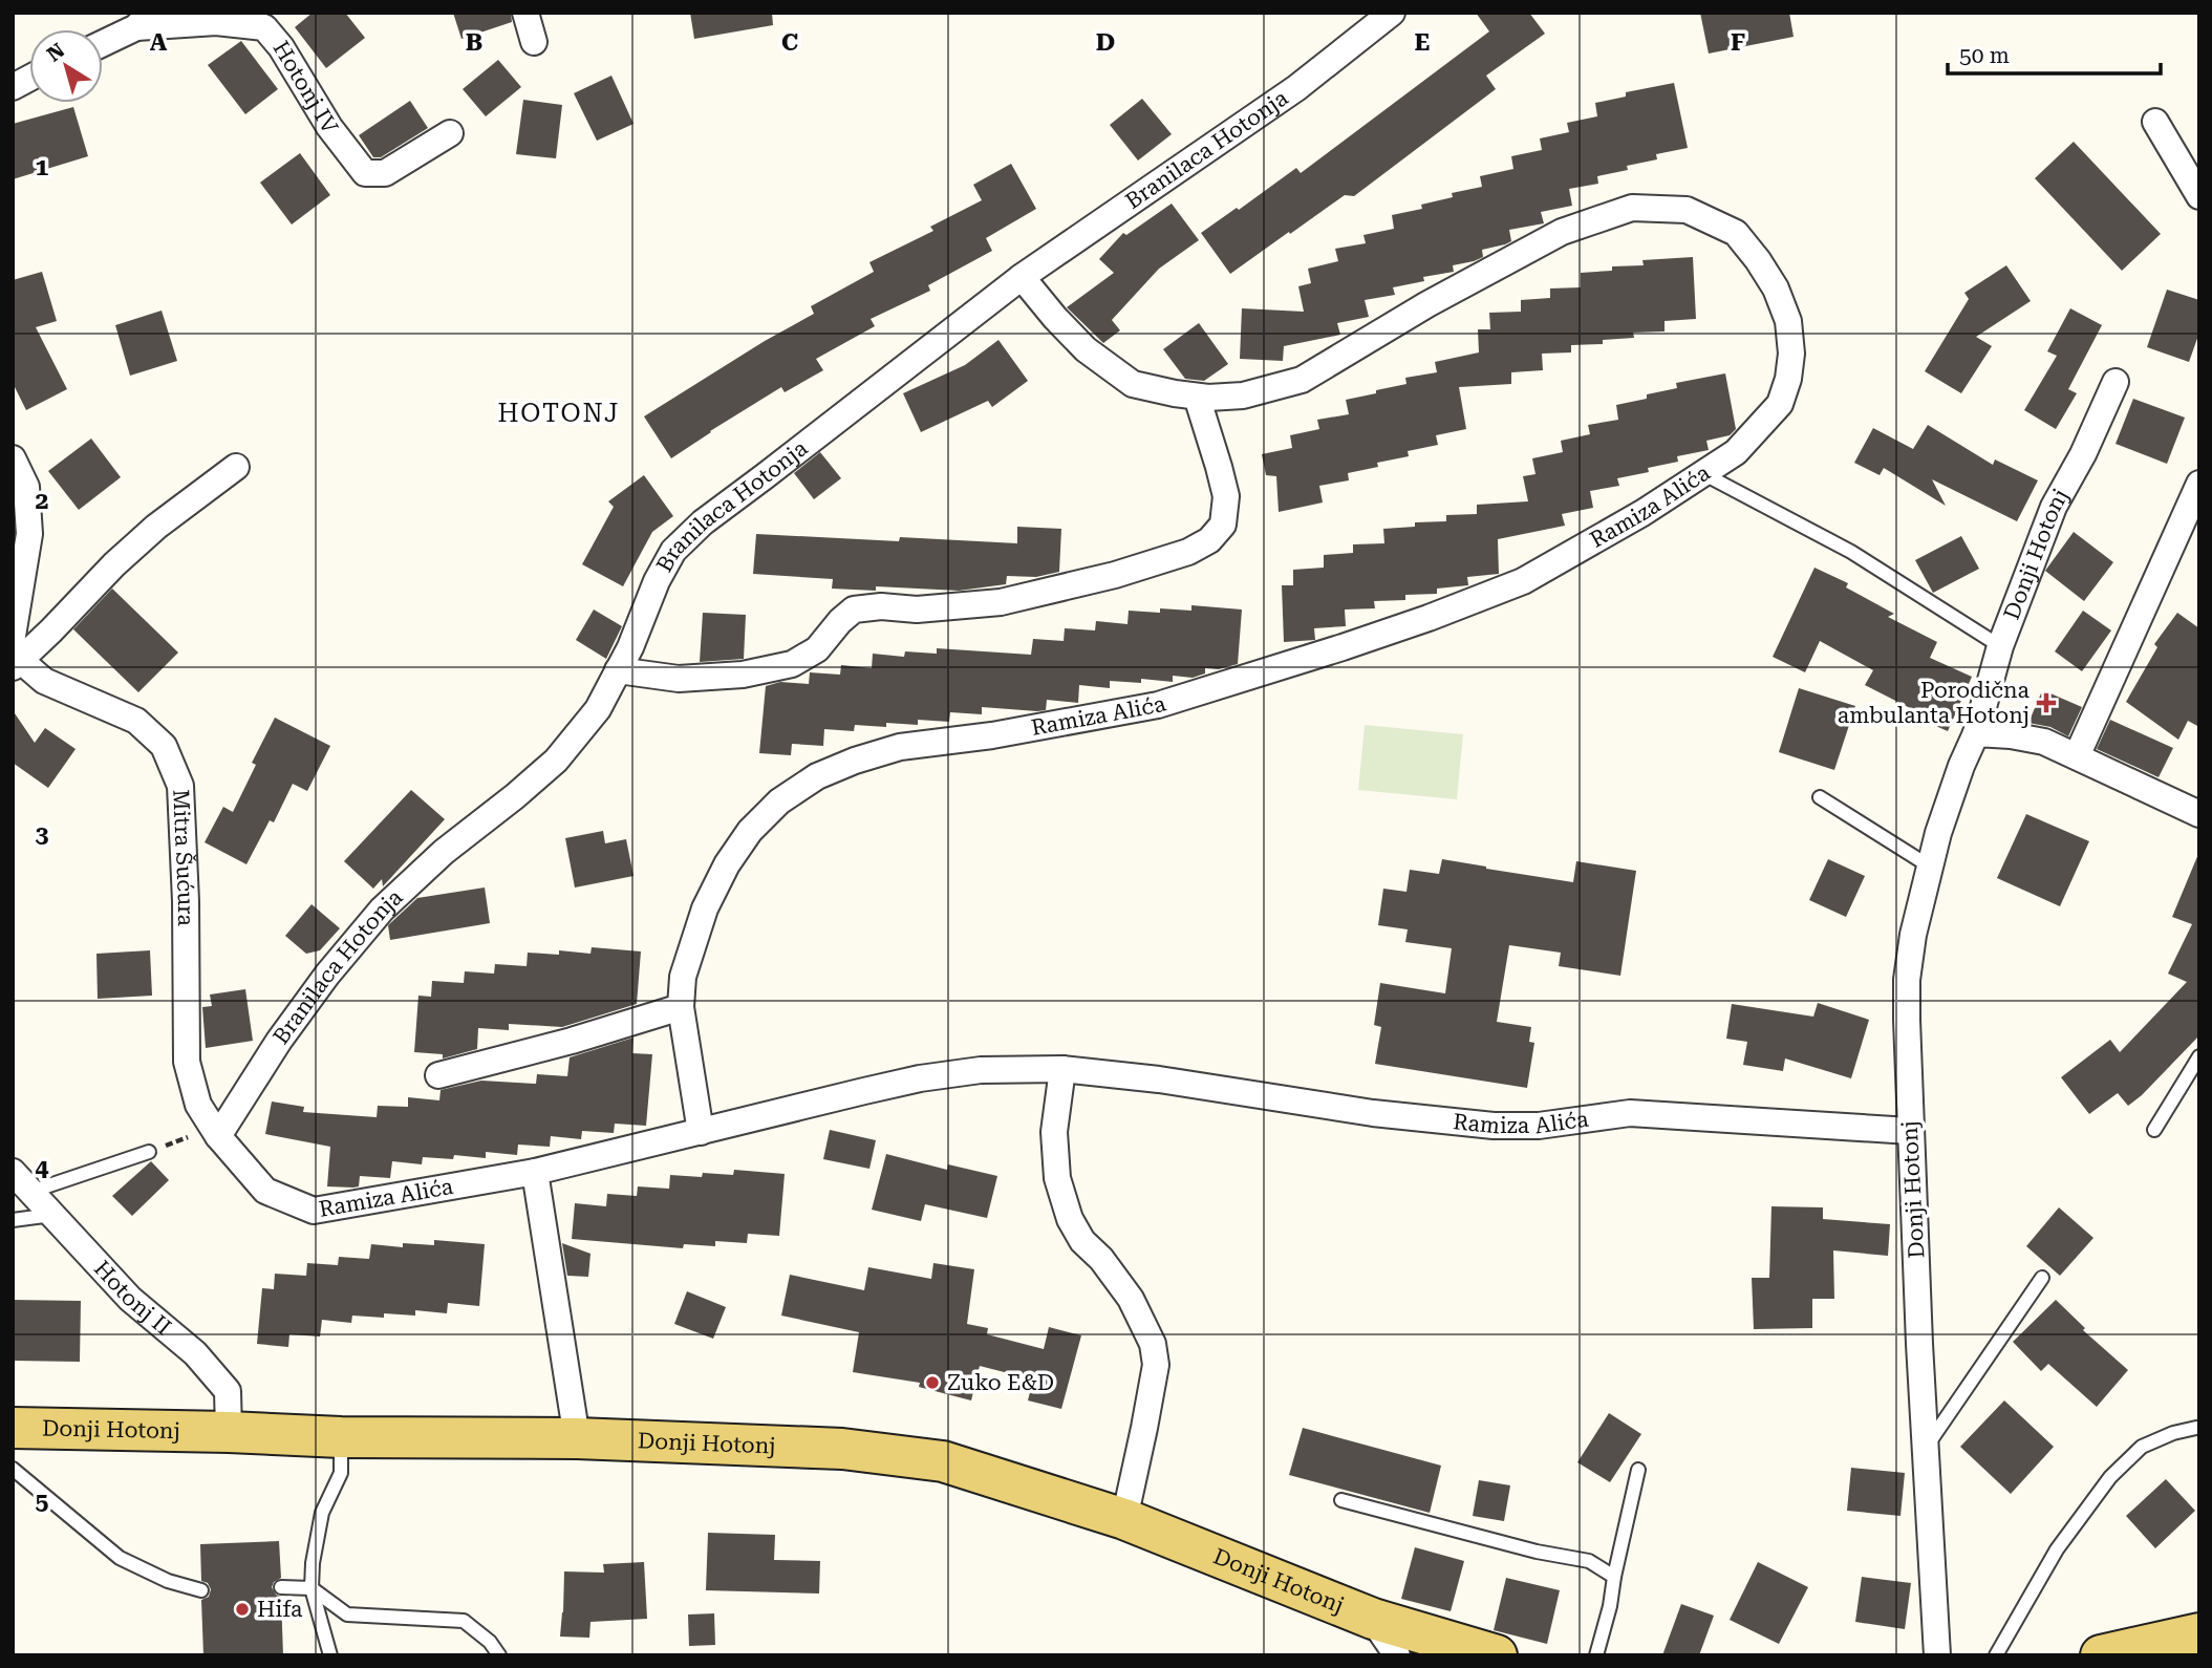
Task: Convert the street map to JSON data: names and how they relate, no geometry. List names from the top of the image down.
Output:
{
  "streets": {
    "main road": ["Donji Hotonj"],
    "street": [
      "Hotonj IV",
      "Branilaca Hotonja",
      "Ramiza Alića",
      "Mitra Šućura",
      "Hotonj II"
    ]
  },
  "crossings": [
    ["Branilaca Hotonja", "Ramiza Alića"],
    ["Branilaca Hotonja", "Mitra Šućura"],
    ["Ramiza Alića", "Donji Hotonj"],
    ["Ramiza Alića", "Mitra Šućura"],
    ["Donji Hotonj", "Hotonj II"]
  ],
  "districts": ["HOTONJ"],
  "places": {
    "health": ["Porodična ambulanta Hotonj"],
    "other": ["Zuko E&D", "Hifa"]
  },
  "scale_bar": "50 m",
  "north": "top left",
  "grid": {
    "columns": [
      "A",
      "B",
      "C",
      "D",
      "E",
      "F"
    ],
    "rows": [
      "1",
      "2",
      "3",
      "4",
      "5"
    ]
  }
}
